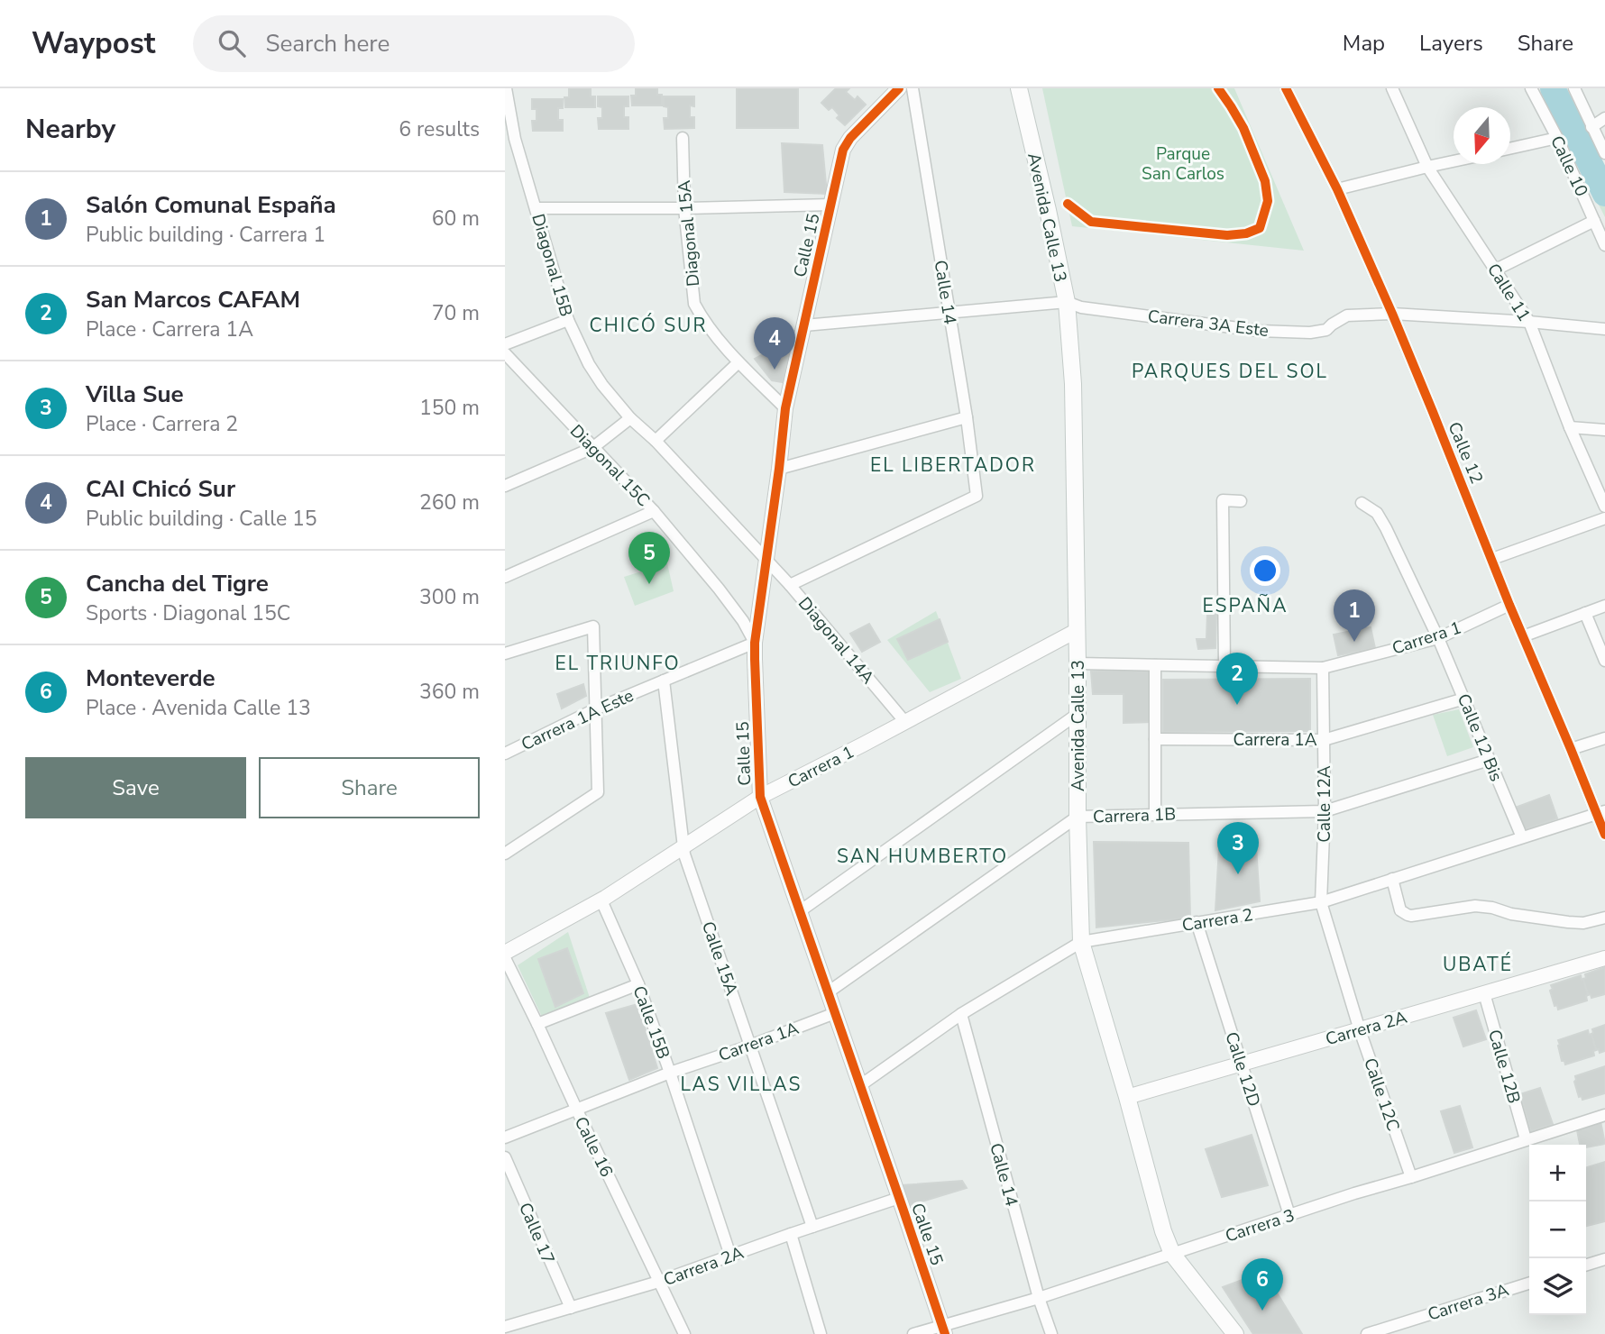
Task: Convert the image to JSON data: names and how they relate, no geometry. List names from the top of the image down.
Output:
{
  "streets": {
    "main road": ["Avenida Calle 13"],
    "street": [
      "Calle 10",
      "Diagonal 15A",
      "Calle 15",
      "Diagonal 15B",
      "Calle 14",
      "Calle 11",
      "Carrera 3A Este",
      "Calle 12",
      "Diagonal 15C",
      "Carrera 1",
      "Diagonal 14A",
      "Carrera 1A Este",
      "Calle 12 Bis",
      "Carrera 1A",
      "Calle 12A",
      "Carrera 1B",
      "Carrera 2",
      "Calle 15A",
      "Calle 15B",
      "Carrera 2A",
      "Calle 12B",
      "Calle 12D",
      "Calle 12C",
      "Calle 16",
      "Carrera 3",
      "Calle 17",
      "Carrera 3A"
    ]
  },
  "crossings": [
    ["Avenida Calle 13", "Carrera 3A Este"],
    ["Avenida Calle 13", "Carrera 1"],
    ["Avenida Calle 13", "Carrera 1B"],
    ["Avenida Calle 13", "Carrera 2"],
    ["Avenida Calle 13", "Carrera 2A"],
    ["Avenida Calle 13", "Carrera 3"],
    ["Diagonal 15A", "Calle 15"],
    ["Calle 15", "Diagonal 15B"],
    ["Calle 15", "Carrera 3A Este"],
    ["Calle 15", "Diagonal 15C"],
    ["Calle 15", "Carrera 1"],
    ["Calle 15", "Diagonal 14A"],
    ["Calle 15", "Carrera 1A Este"],
    ["Calle 15", "Carrera 1A"],
    ["Calle 15", "Carrera 1B"],
    ["Calle 15", "Carrera 2"],
    ["Calle 15", "Carrera 2A"],
    ["Calle 15", "Carrera 3"],
    ["Diagonal 15B", "Diagonal 14A"],
    ["Calle 14", "Carrera 3A Este"],
    ["Calle 14", "Diagonal 14A"],
    ["Calle 14", "Carrera 2"],
    ["Calle 14", "Carrera 3"],
    ["Carrera 3A Este", "Calle 12"],
    ["Calle 12", "Carrera 1"],
    ["Calle 12", "Carrera 2"],
    ["Diagonal 15C", "Carrera 1A Este"],
    ["Carrera 1", "Diagonal 14A"],
    ["Carrera 1", "Calle 12 Bis"],
    ["Carrera 1", "Calle 12A"],
    ["Carrera 1", "Calle 15A"],
    ["Carrera 1", "Calle 15B"],
    ["Carrera 1A Este", "Calle 15A"],
    ["Calle 12 Bis", "Carrera 1A"],
    ["Calle 12 Bis", "Carrera 1B"],
    ["Calle 12 Bis", "Carrera 2"],
    ["Carrera 1A", "Calle 12A"],
    ["Carrera 1A", "Calle 15A"],
    ["Carrera 1A", "Calle 15B"],
    ["Carrera 1A", "Calle 16"],
    ["Calle 12A", "Carrera 1B"],
    ["Calle 12A", "Carrera 2"],
    ["Calle 12A", "Calle 12C"],
    ["Carrera 2", "Calle 12D"],
    ["Carrera 2", "Calle 12C"],
    ["Calle 15A", "Carrera 2A"],
    ["Calle 15B", "Carrera 2A"],
    ["Carrera 2A", "Calle 12B"],
    ["Carrera 2A", "Calle 12D"],
    ["Carrera 2A", "Calle 12C"],
    ["Carrera 2A", "Calle 16"],
    ["Carrera 2A", "Calle 17"],
    ["Calle 12B", "Carrera 3"],
    ["Calle 12D", "Carrera 3"],
    ["Calle 12C", "Carrera 3"]
  ],
  "districts": [
    "CHICÓ SUR",
    "PARQUES DEL SOL",
    "EL LIBERTADOR",
    "ESPAÑA",
    "EL TRIUNFO",
    "SAN HUMBERTO",
    "UBATÉ",
    "LAS VILLAS"
  ],
  "parks": ["Parque San Carlos"],
  "north": "bottom",
  "page": {
    "header": "Waypost",
    "search": "Search here",
    "nav": ["Map", "Layers", "Share"],
    "heading": ["Nearby", "6 results"],
    "list": [
      {
        "mark": "1",
        "name": "Salón Comunal España",
        "note": "Public building · Carrera 1",
        "value": "60 m"
      },
      {
        "mark": "2",
        "name": "San Marcos CAFAM",
        "note": "Place · Carrera 1A",
        "value": "70 m"
      },
      {
        "mark": "3",
        "name": "Villa Sue",
        "note": "Place · Carrera 2",
        "value": "150 m"
      },
      {
        "mark": "4",
        "name": "CAI Chicó Sur",
        "note": "Public building · Calle 15",
        "value": "260 m"
      },
      {
        "mark": "5",
        "name": "Cancha del Tigre",
        "note": "Sports · Diagonal 15C",
        "value": "300 m"
      },
      {
        "mark": "6",
        "name": "Monteverde",
        "note": "Place · Avenida Calle 13",
        "value": "360 m"
      }
    ],
    "pins": [
      "4",
      "5",
      "1",
      "2",
      "3",
      "6"
    ],
    "buttons": ["Save", "Share"],
    "map_buttons": ["+", "−"]
  }
}
